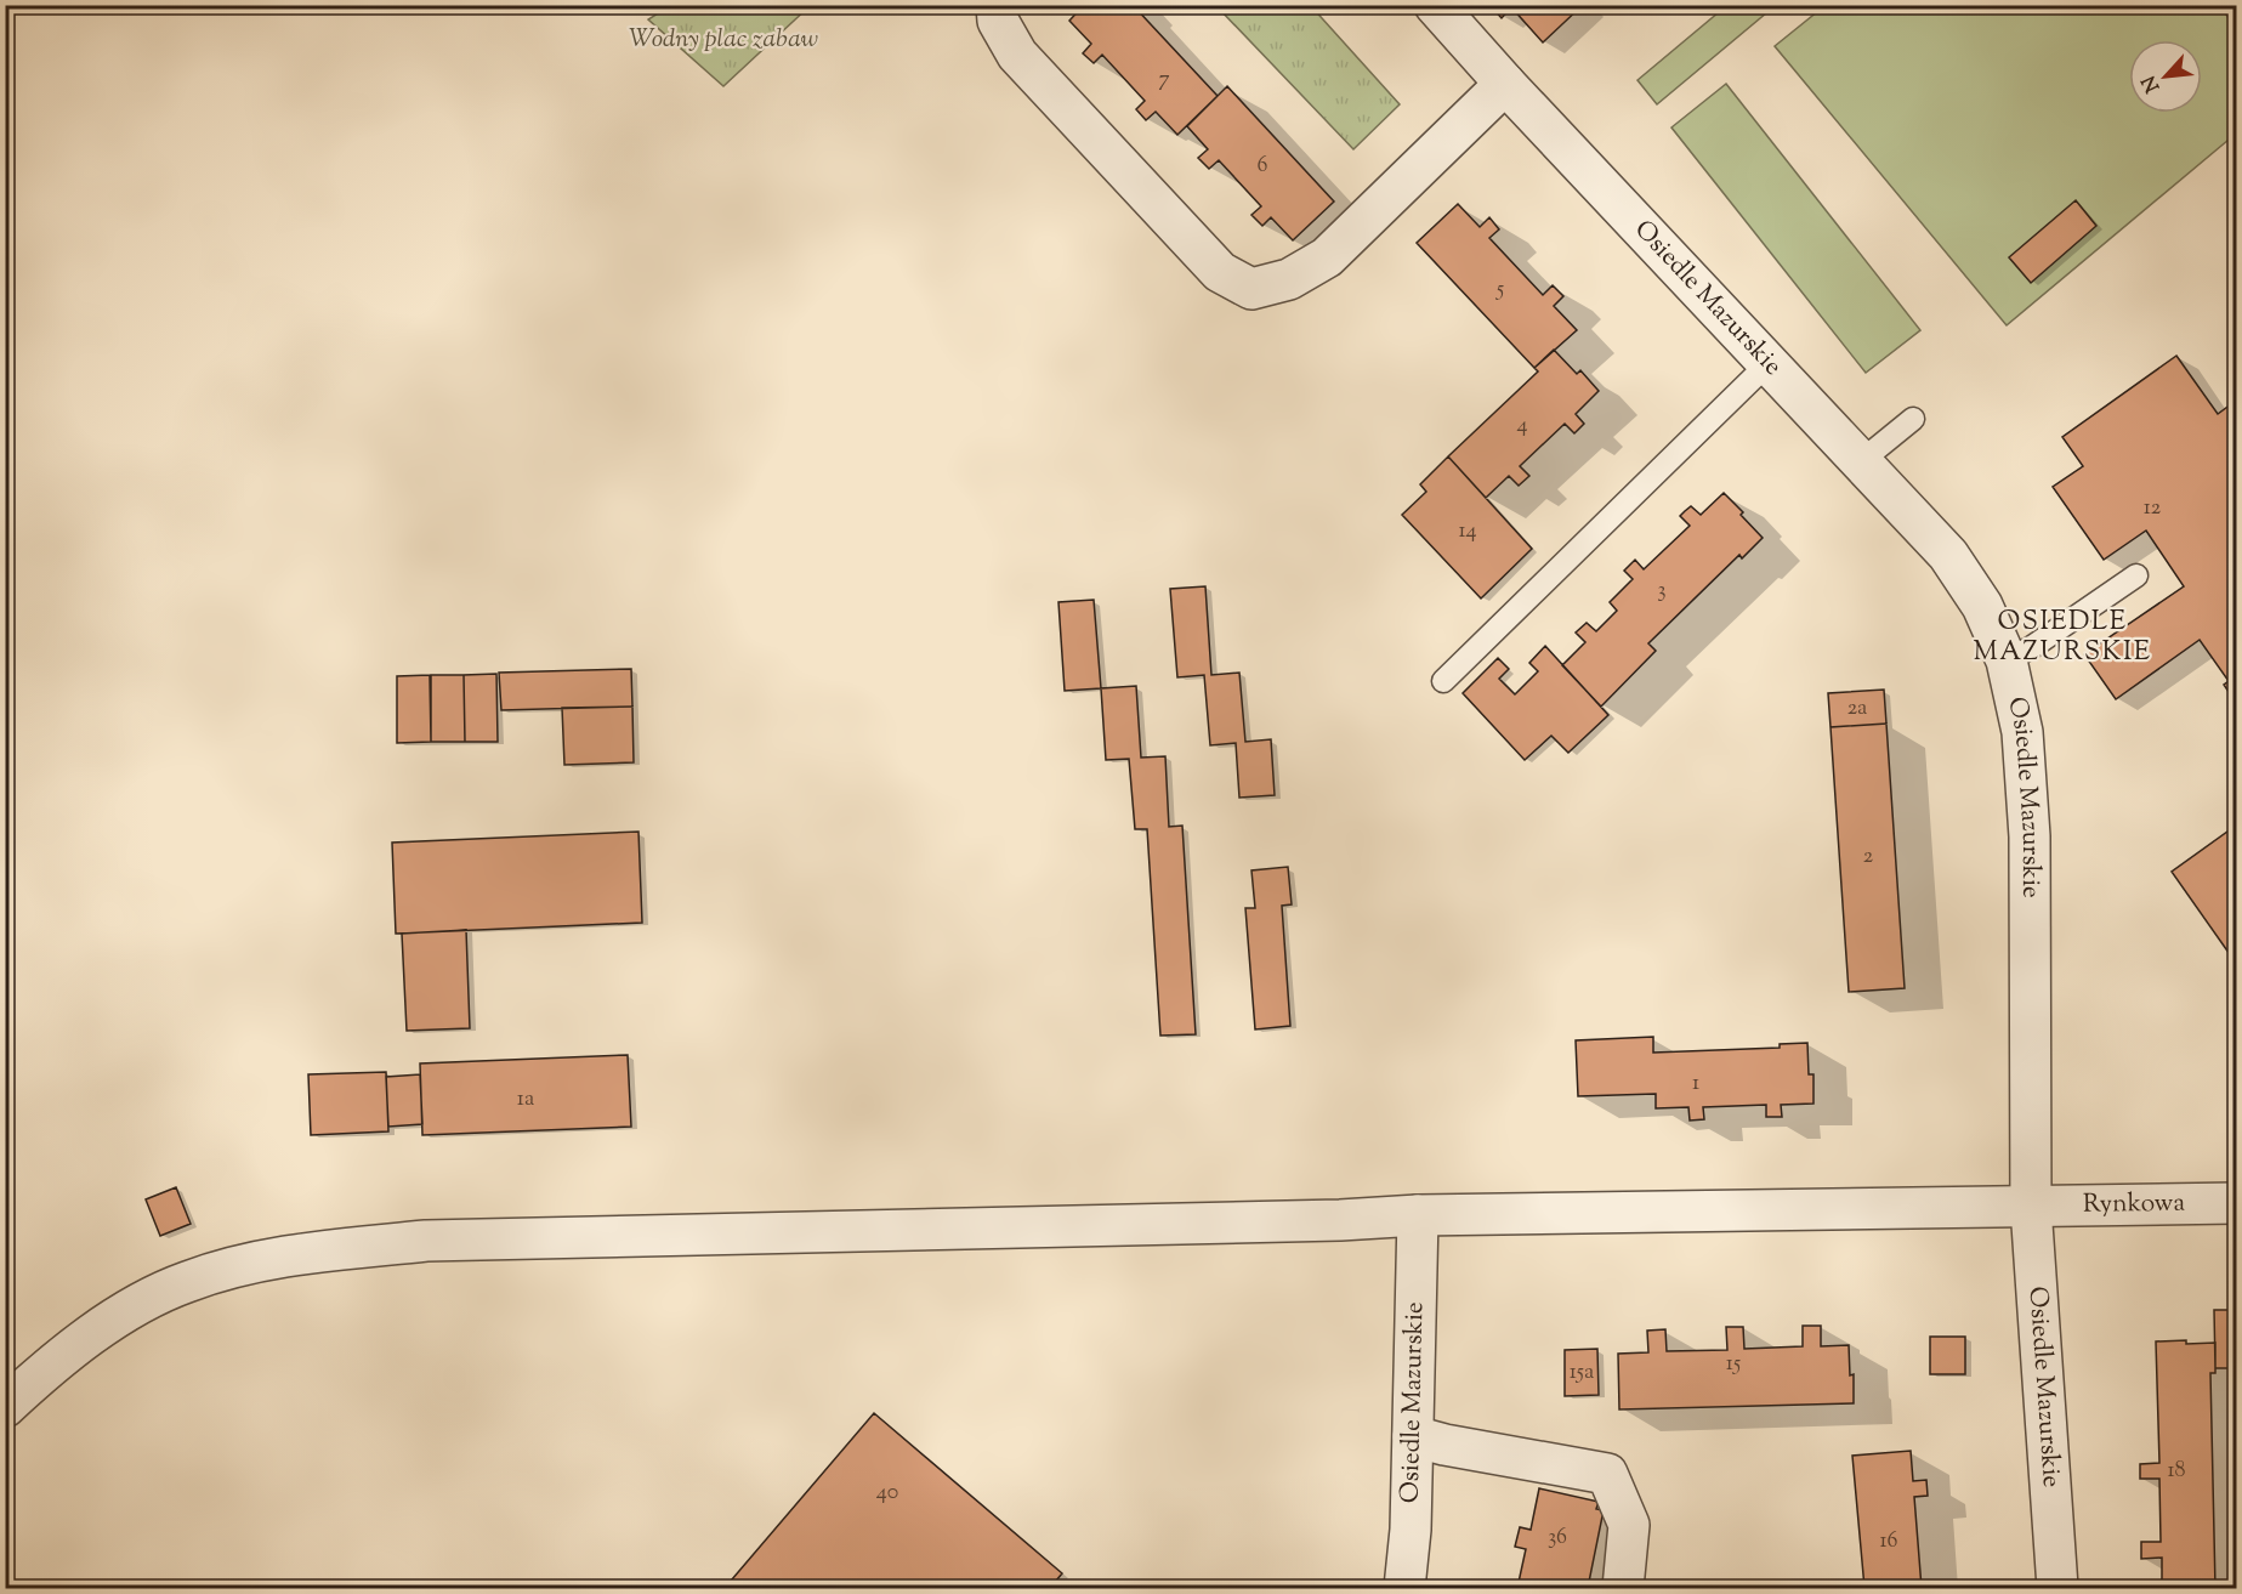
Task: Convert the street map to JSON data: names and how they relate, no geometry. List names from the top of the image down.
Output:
{
  "streets": {
    "street": ["Osiedle Mazurskie", "Rynkowa"]
  },
  "crossings": [
    ["Osiedle Mazurskie", "Rynkowa"]
  ],
  "districts": ["OSIEDLE MAZURSKIE"],
  "parks": ["Wodny plac zabaw"],
  "house_numbers": [
    "7",
    "6",
    "5",
    "4",
    "12",
    "14",
    "3",
    "2a",
    "2",
    "1",
    "1a",
    "15",
    "15a",
    "18",
    "40",
    "36",
    "16"
  ],
  "north": "bottom left"
}
